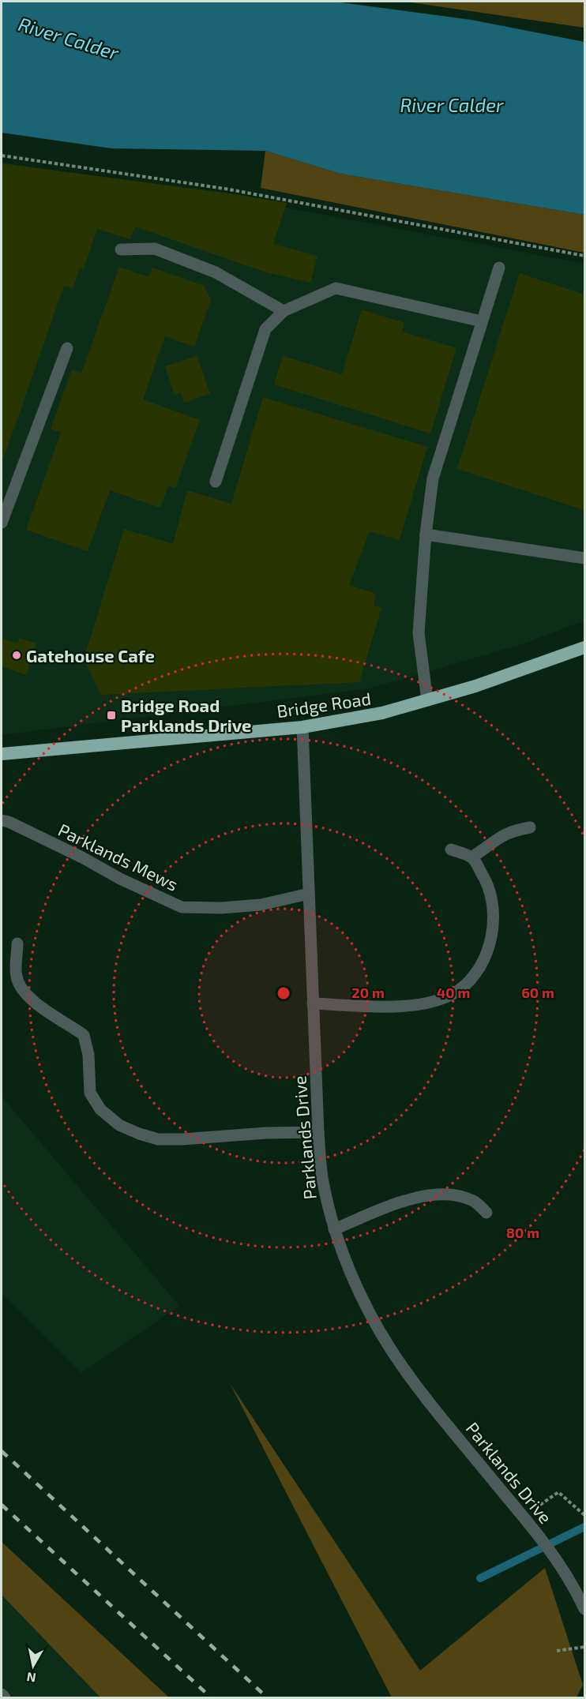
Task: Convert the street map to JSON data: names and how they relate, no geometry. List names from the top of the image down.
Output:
{
  "streets": {
    "highway": ["Bridge Road"],
    "street": ["Parklands Mews", "Parklands Drive"]
  },
  "crossings": [
    ["Bridge Road", "Parklands Drive"],
    ["Parklands Mews", "Parklands Drive"]
  ],
  "water": ["River Calder"],
  "places": {
    "other": ["Gatehouse Cafe"],
    "transit": ["Bridge Road Parklands Drive"]
  },
  "north": "bottom",
  "rings": [
    "20 m",
    "40 m",
    "60 m",
    "80 m"
  ]
}
